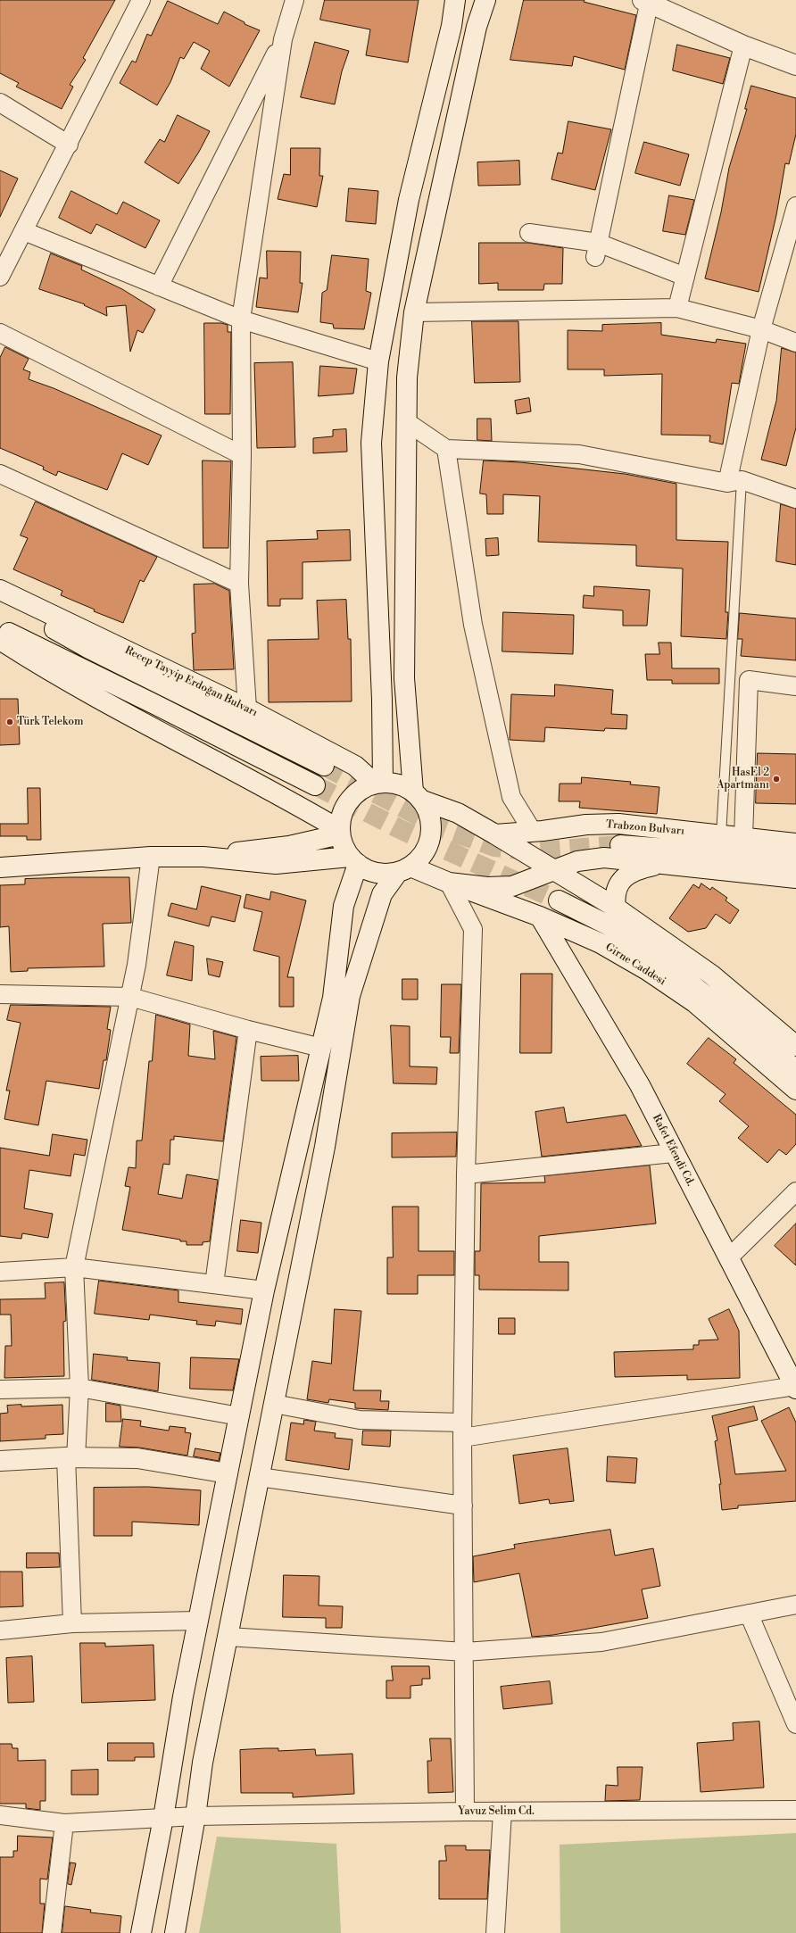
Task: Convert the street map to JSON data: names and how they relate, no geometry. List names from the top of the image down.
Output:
{
  "streets": {
    "main road": [
      "Recep Tayyip Erdoğan Bulvarı",
      "Trabzon Bulvarı",
      "Girne Caddesi",
      "Rafet Efendi Cd."
    ],
    "street": ["Yavuz Selim Cd."]
  },
  "crossings": [
    ["Girne Caddesi", "Rafet Efendi Cd."]
  ],
  "places": ["Türk Telekom", "HasEl 2 Apartmanı"]
}
